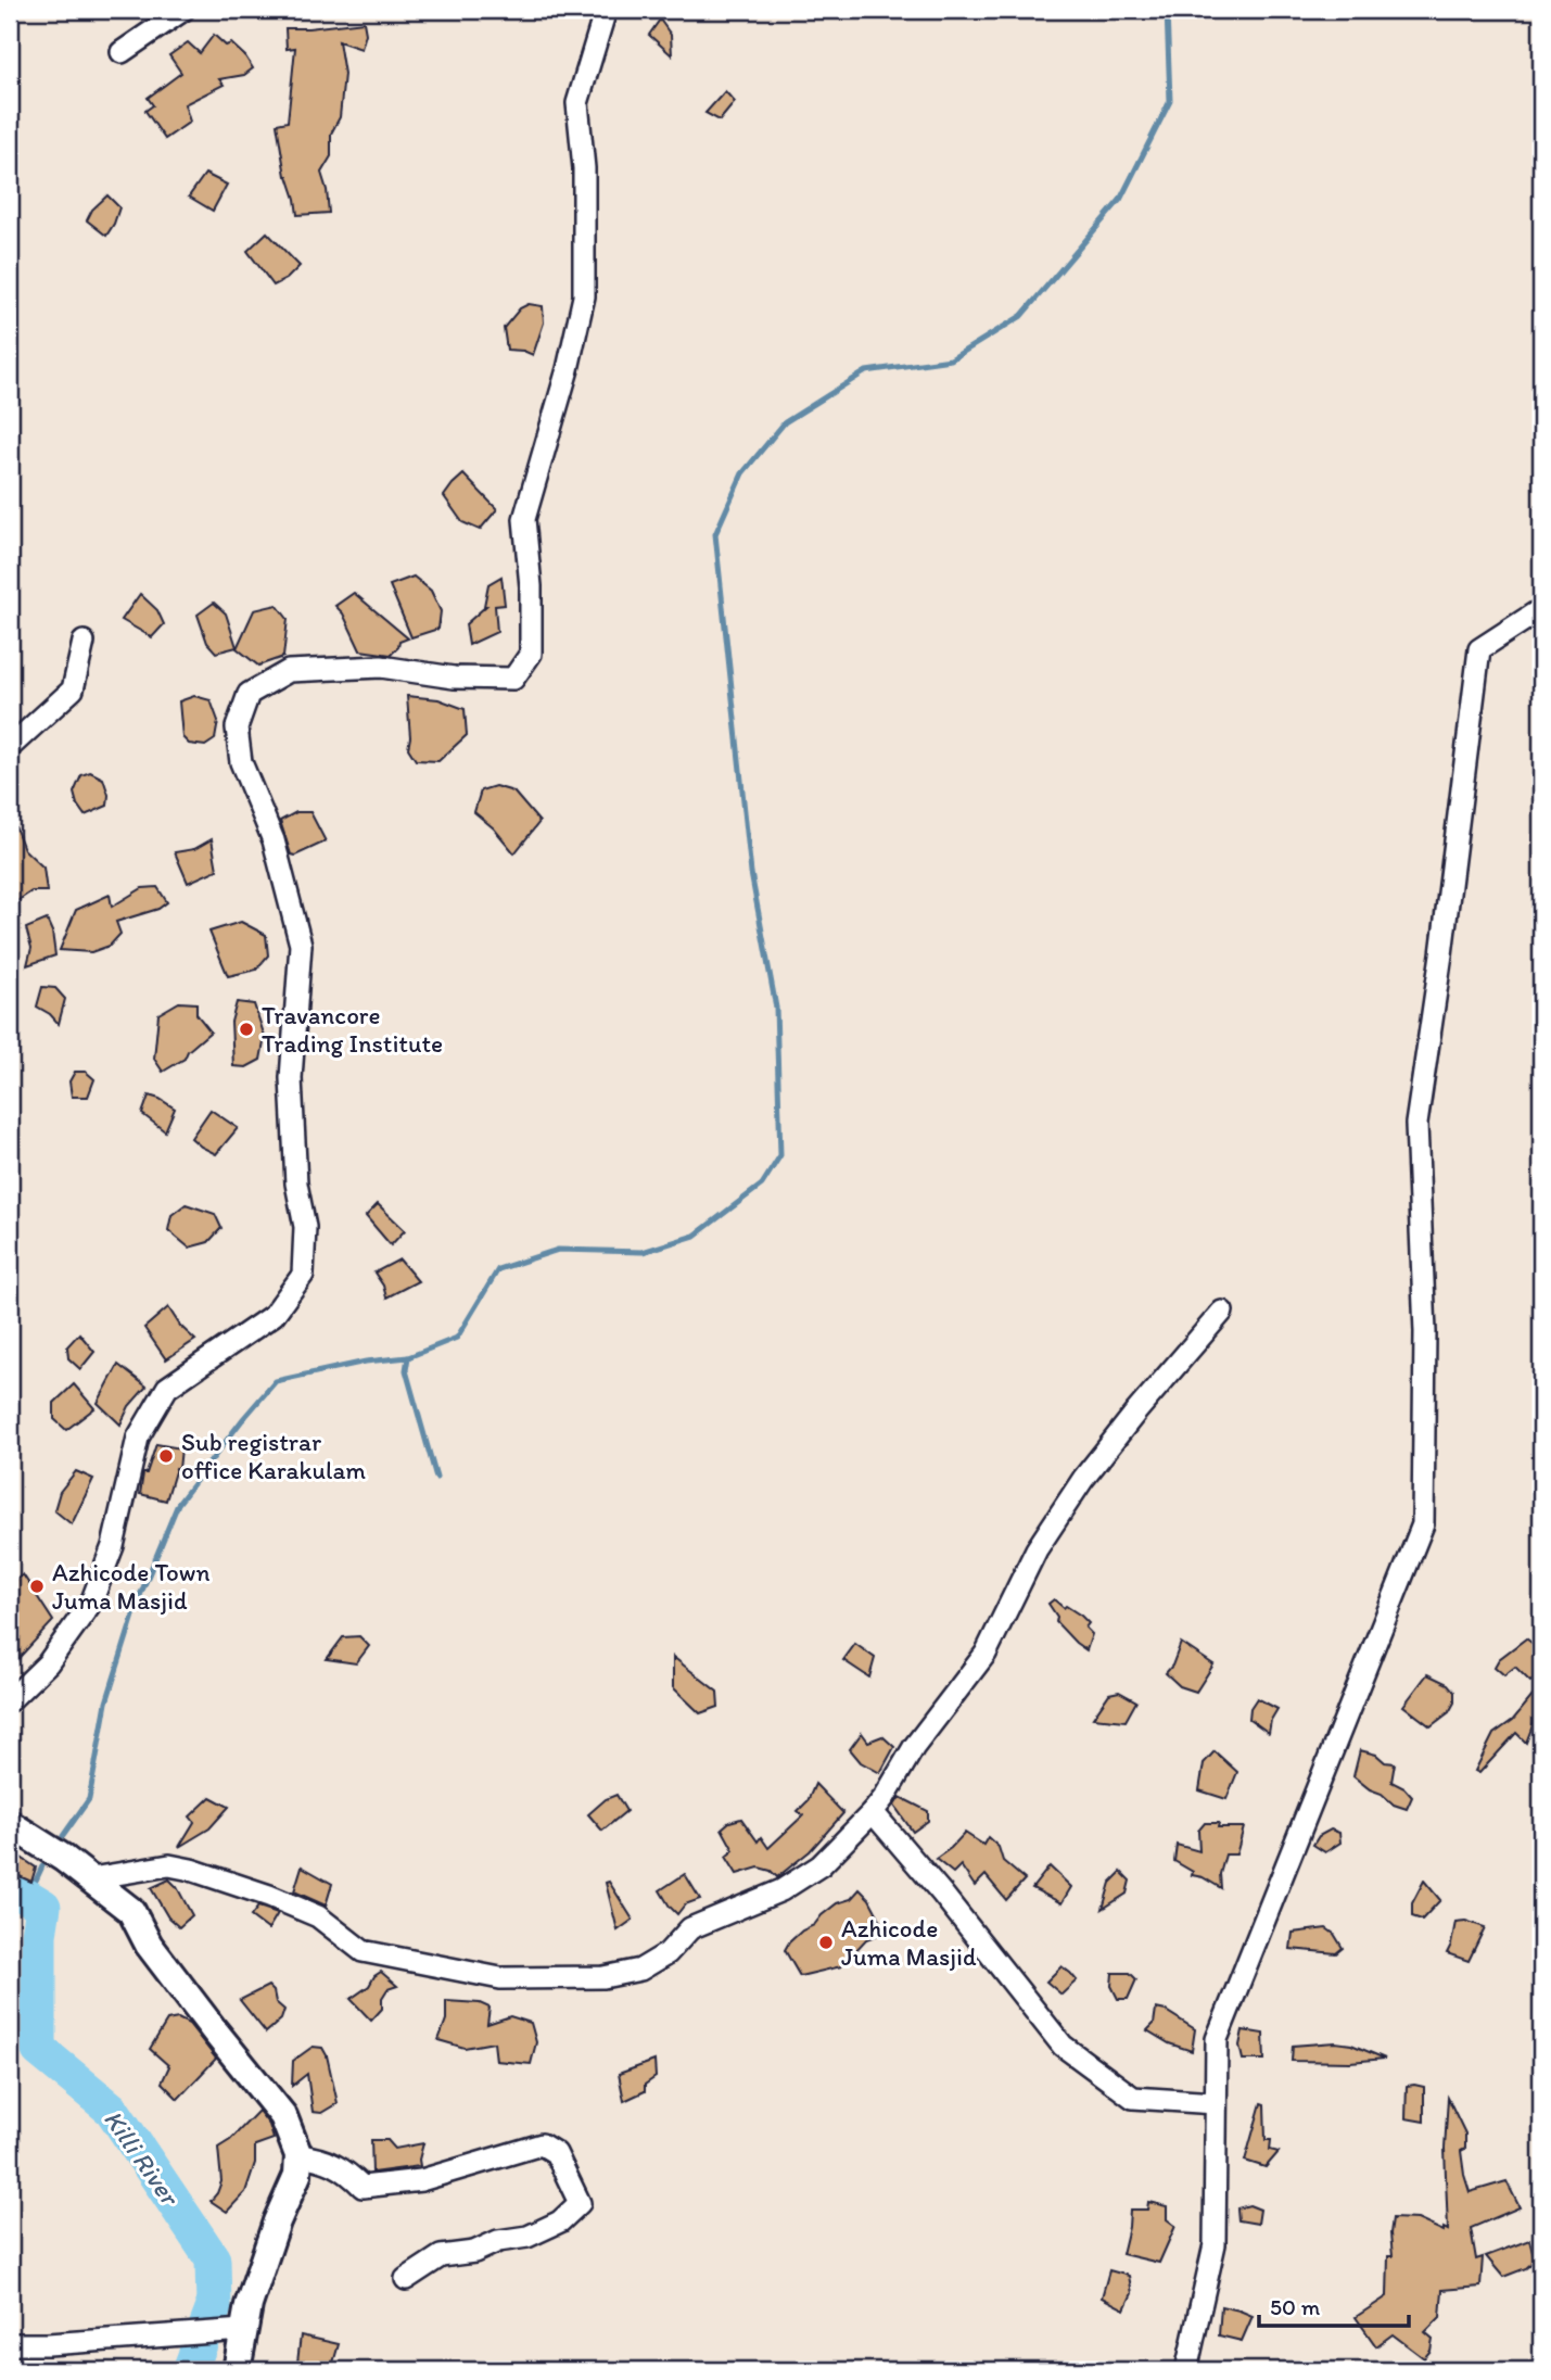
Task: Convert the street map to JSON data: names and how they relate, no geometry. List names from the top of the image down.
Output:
{
  "water": ["Killi River"],
  "places": [
    "Travancore Trading Institute",
    "Sub registrar office Karakulam",
    "Azhicode Town Juma Masjid",
    "Azhicode Juma Masjid"
  ],
  "scale_bar": "50 m"
}
